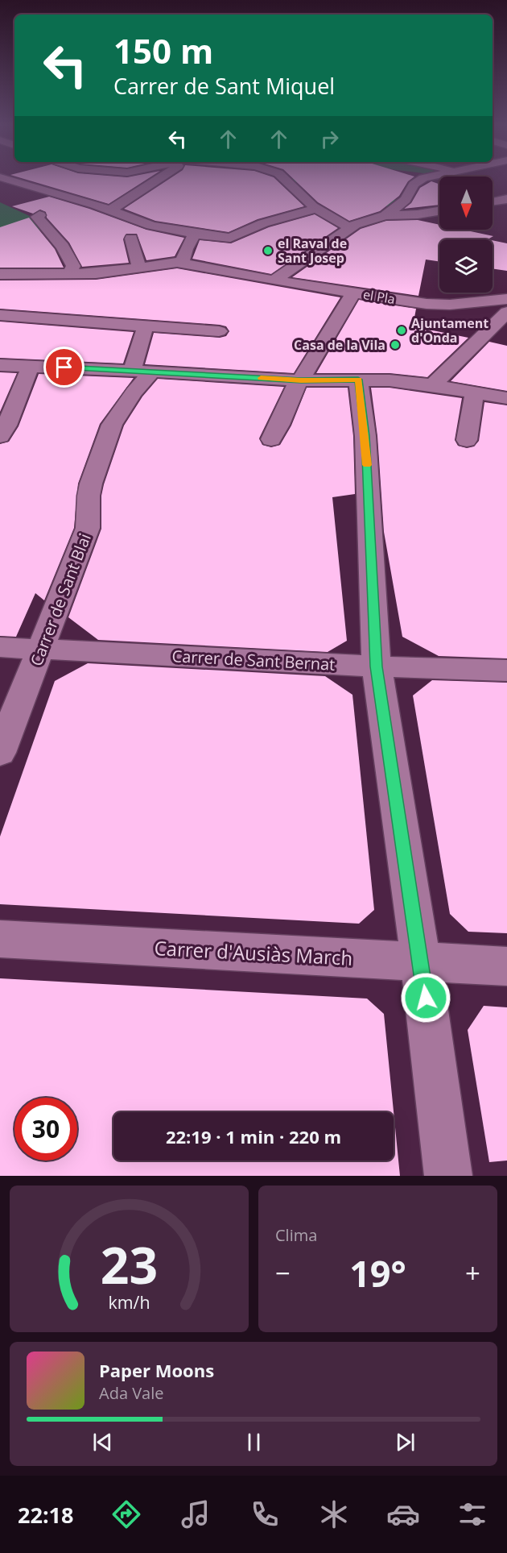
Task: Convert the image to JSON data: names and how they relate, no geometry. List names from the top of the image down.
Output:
{
  "streets": {
    "street": [
      "el Pla",
      "Carrer de Sant Blai",
      "Carrer de Sant Bernat",
      "Carrer d'Ausiàs March"
    ]
  },
  "crossings": [
    ["Carrer de Sant Blai", "Carrer de Sant Bernat"]
  ],
  "places": ["el Raval de Sant Josep", "Ajuntament d'Onda", "Casa de la Vila"],
  "north": "bottom",
  "page": {
    "turn": ["150 m", "Carrer de Sant Miquel"],
    "limit": "30",
    "trip": "22:19 · 1 min · 220 m",
    "tile": "Clima",
    "heat": ["−", "19°", "+"],
    "song": ["Paper Moons", "Ada Vale"],
    "tabs": "22:18",
    "gauge": ["23", "km/h"]
  }
}
